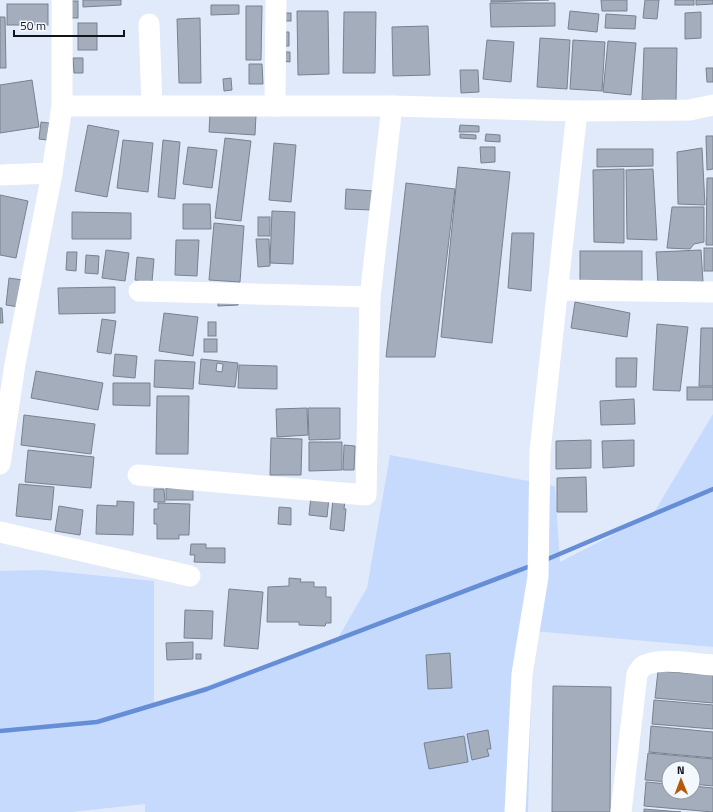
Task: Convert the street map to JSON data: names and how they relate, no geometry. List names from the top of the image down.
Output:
{
  "scale_bar": "50 m",
  "north": "top"
}
